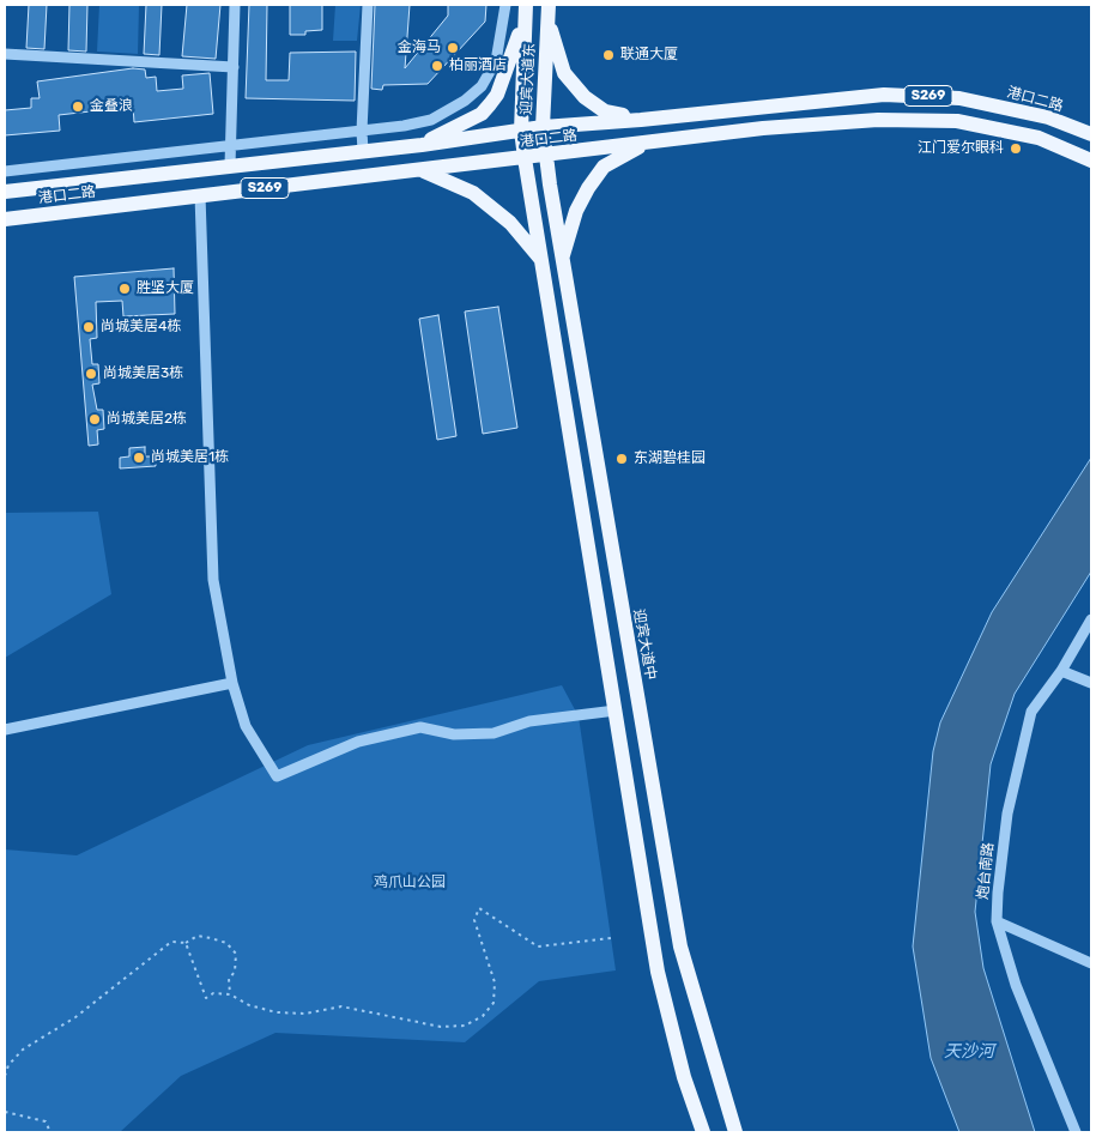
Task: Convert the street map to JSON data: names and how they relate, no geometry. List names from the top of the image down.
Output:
{
  "streets": {
    "main road": [
      "迎宾大道东",
      "S269",
      "港口二路",
      "迎宾大道中"
    ],
    "street": ["炮台南路"]
  },
  "crossings": [
    ["迎宾大道东", "港口二路"],
    ["迎宾大道东", "迎宾大道中"],
    ["港口二路", "迎宾大道中"]
  ],
  "water": ["天沙河"],
  "parks": ["鸡爪山公园"],
  "places": [
    "金海马",
    "联通大厦",
    "柏丽酒店",
    "金叠浪",
    "江门爱尔眼科",
    "胜坚大厦",
    "尚城美居4栋",
    "尚城美居3栋",
    "尚城美居2栋",
    "尚城美居1栋",
    "东湖碧桂园"
  ]
}
